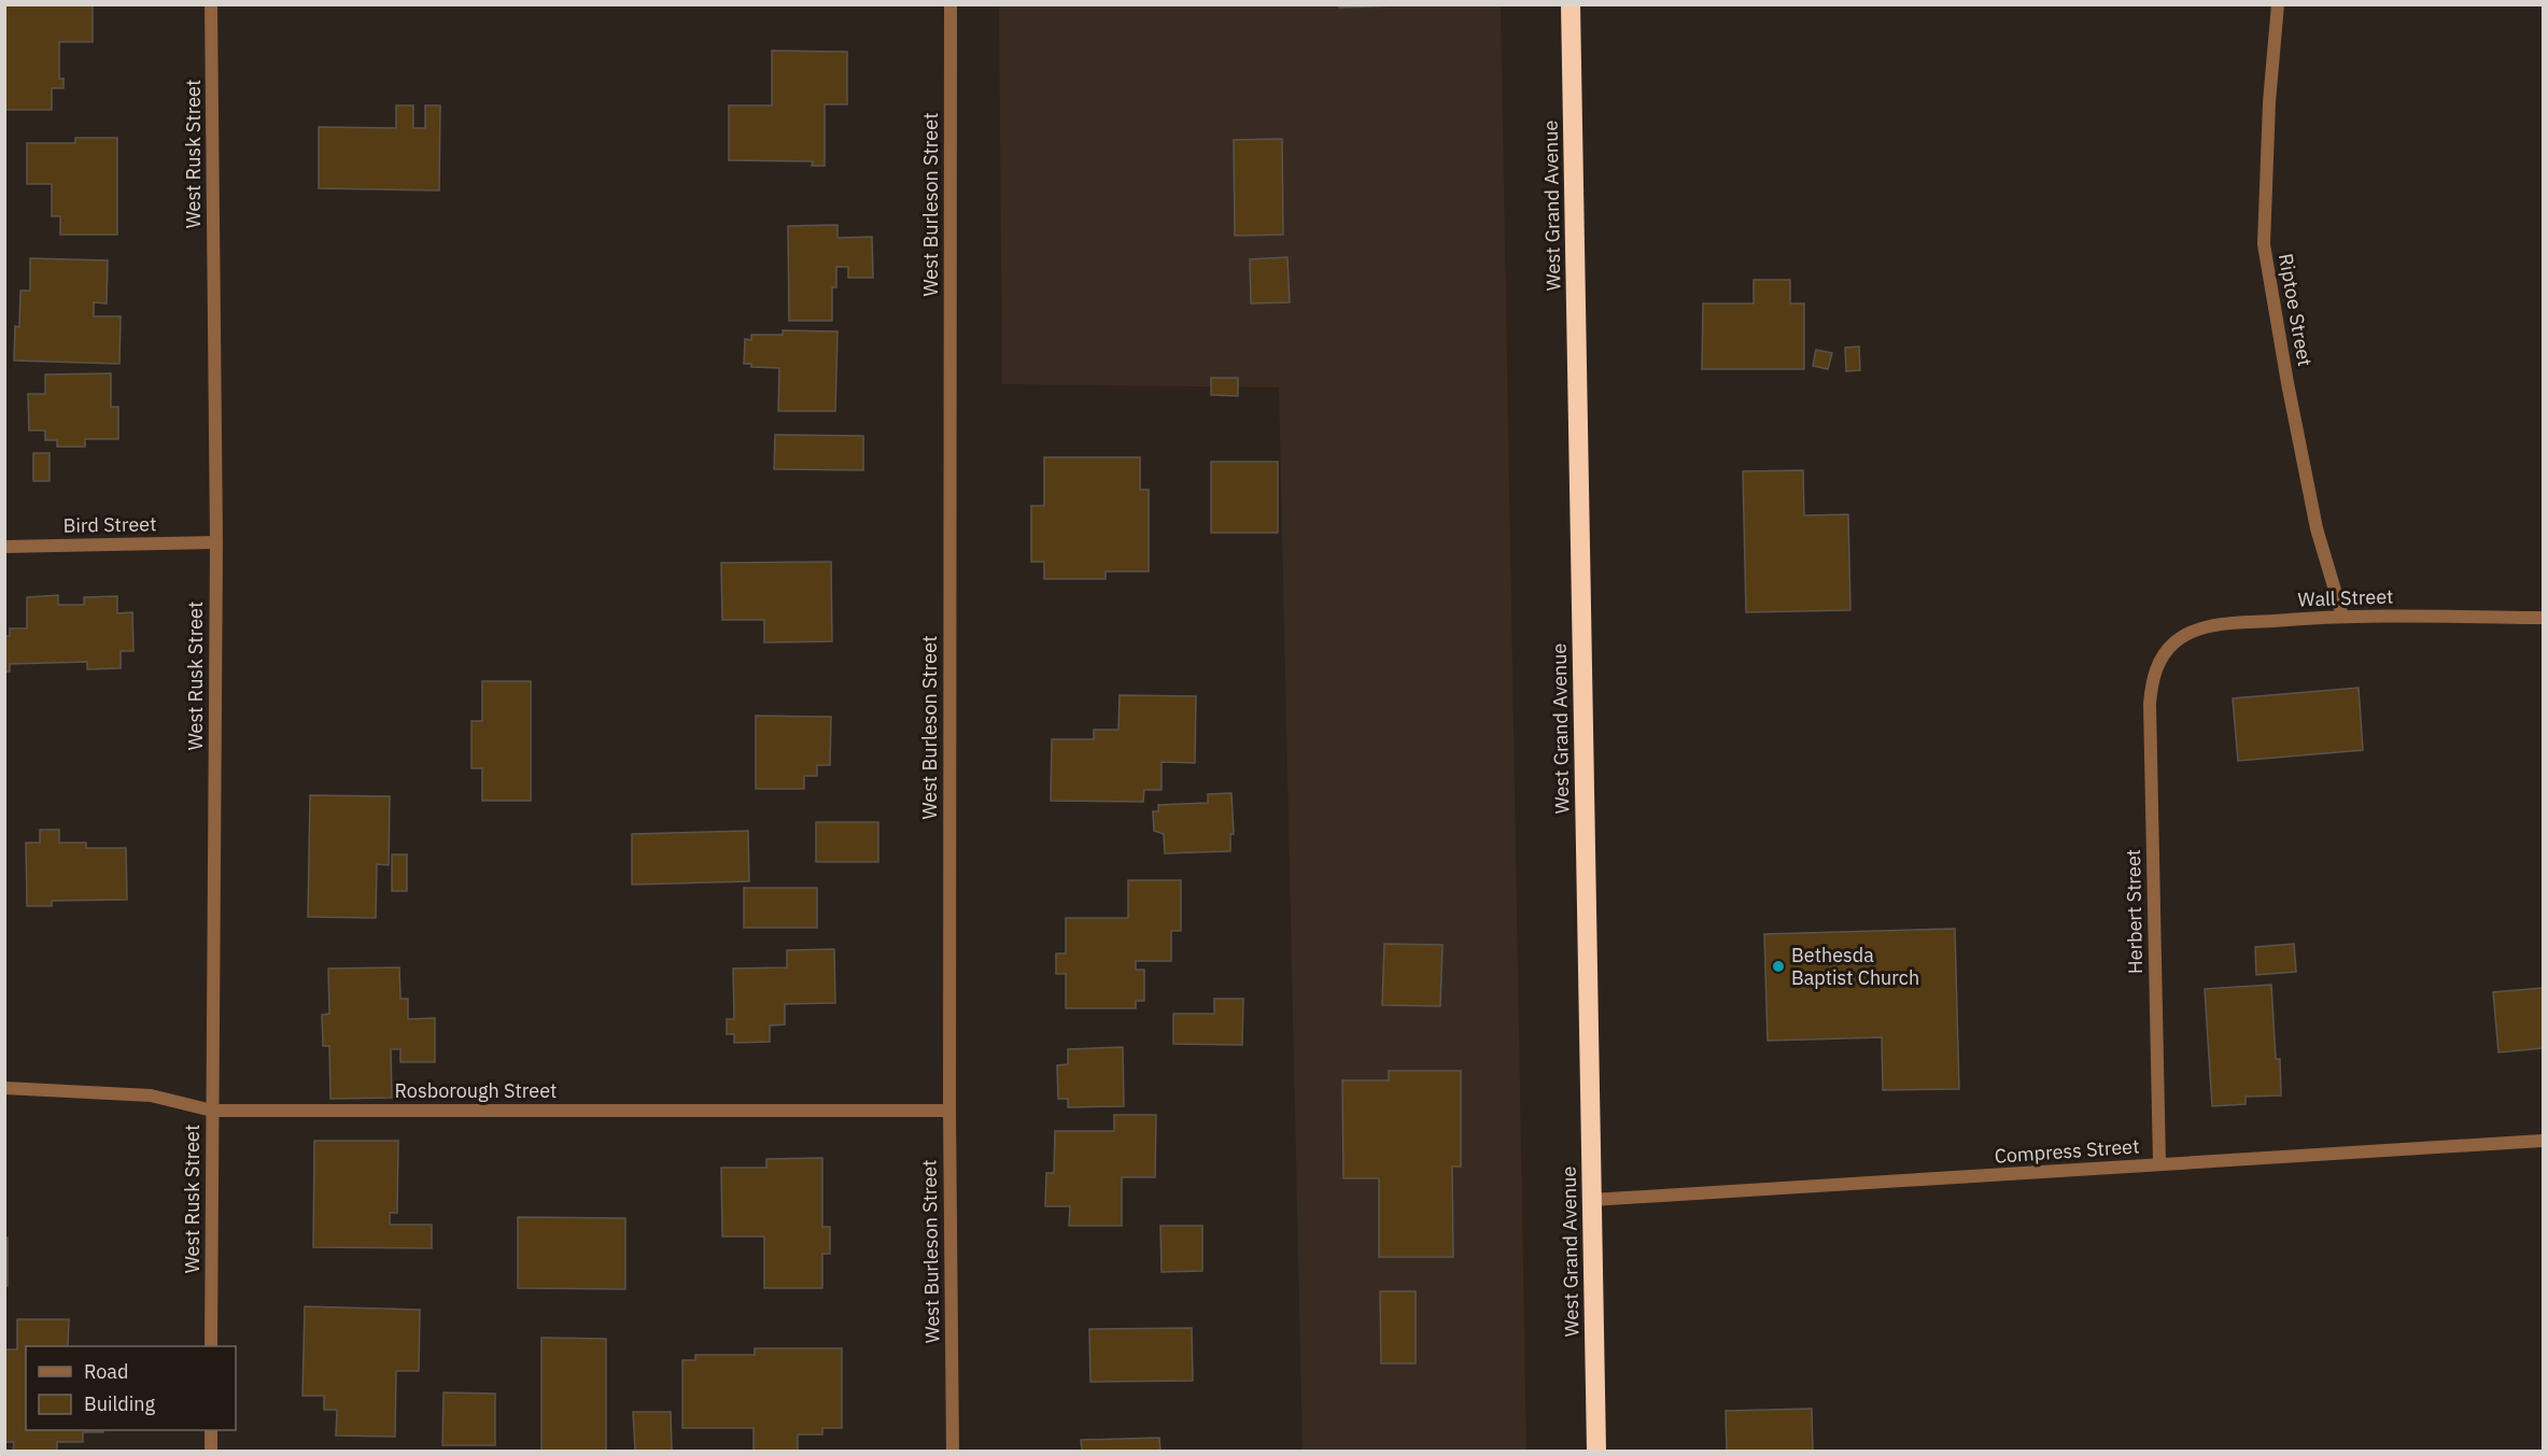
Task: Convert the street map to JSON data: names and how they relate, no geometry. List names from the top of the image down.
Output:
{
  "streets": {
    "highway": ["West Grand Avenue"],
    "street": [
      "West Rusk Street",
      "West Burleson Street",
      "Riptoe Street",
      "Bird Street",
      "Wall Street",
      "Herbert Street",
      "Rosborough Street",
      "Compress Street"
    ]
  },
  "crossings": [
    ["West Rusk Street", "Bird Street"],
    ["West Rusk Street", "Rosborough Street"],
    ["West Burleson Street", "Rosborough Street"],
    ["West Grand Avenue", "Compress Street"],
    ["Riptoe Street", "Wall Street"],
    ["Wall Street", "Herbert Street"],
    ["Herbert Street", "Compress Street"]
  ],
  "places": ["Bethesda Baptist Church"],
  "legend": ["Road", "Building"]
}
